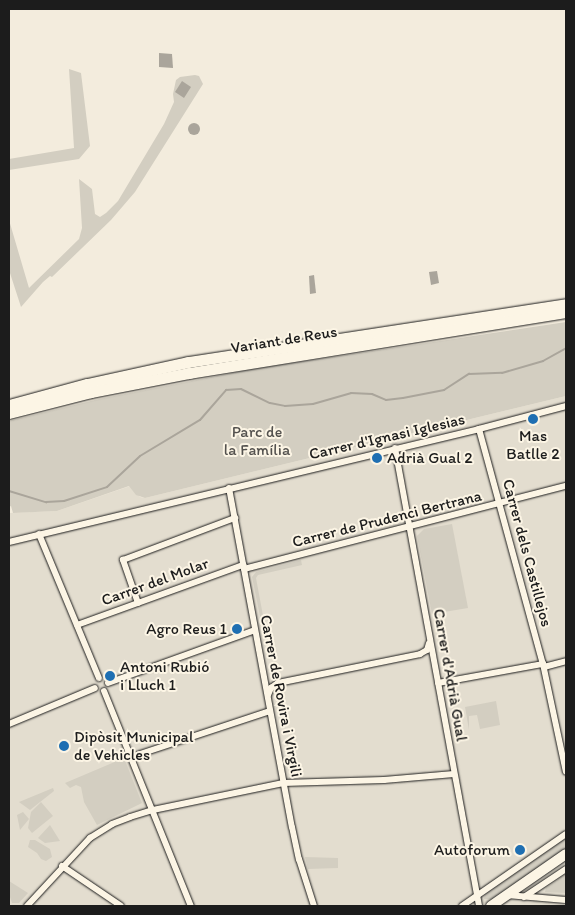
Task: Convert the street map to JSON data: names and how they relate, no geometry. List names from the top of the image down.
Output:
{
  "streets": {
    "highway": ["Variant de Reus"],
    "street": [
      "Carrer d'Ignasi Iglesias",
      "Carrer de Prudenci Bertrana",
      "Carrer dels Castillejos",
      "Carrer del Molar",
      "Carrer d'Adrià Gual",
      "Carrer de Rovira i Virgili"
    ]
  },
  "crossings": [
    ["Carrer d'Ignasi Iglesias", "Carrer dels Castillejos"],
    ["Carrer d'Ignasi Iglesias", "Carrer d'Adrià Gual"],
    ["Carrer d'Ignasi Iglesias", "Carrer de Rovira i Virgili"],
    ["Carrer de Prudenci Bertrana", "Carrer dels Castillejos"],
    ["Carrer de Prudenci Bertrana", "Carrer del Molar"],
    ["Carrer de Prudenci Bertrana", "Carrer d'Adrià Gual"],
    ["Carrer de Prudenci Bertrana", "Carrer de Rovira i Virgili"],
    ["Carrer del Molar", "Carrer de Rovira i Virgili"]
  ],
  "parks": ["Parc de la Família"],
  "places": [
    "Mas Batlle 2",
    "Adrià Gual 2",
    "Agro Reus 1",
    "Antoni Rubió i Lluch 1",
    "Dipòsit Municipal de Vehicles",
    "Autoforum"
  ]
}
